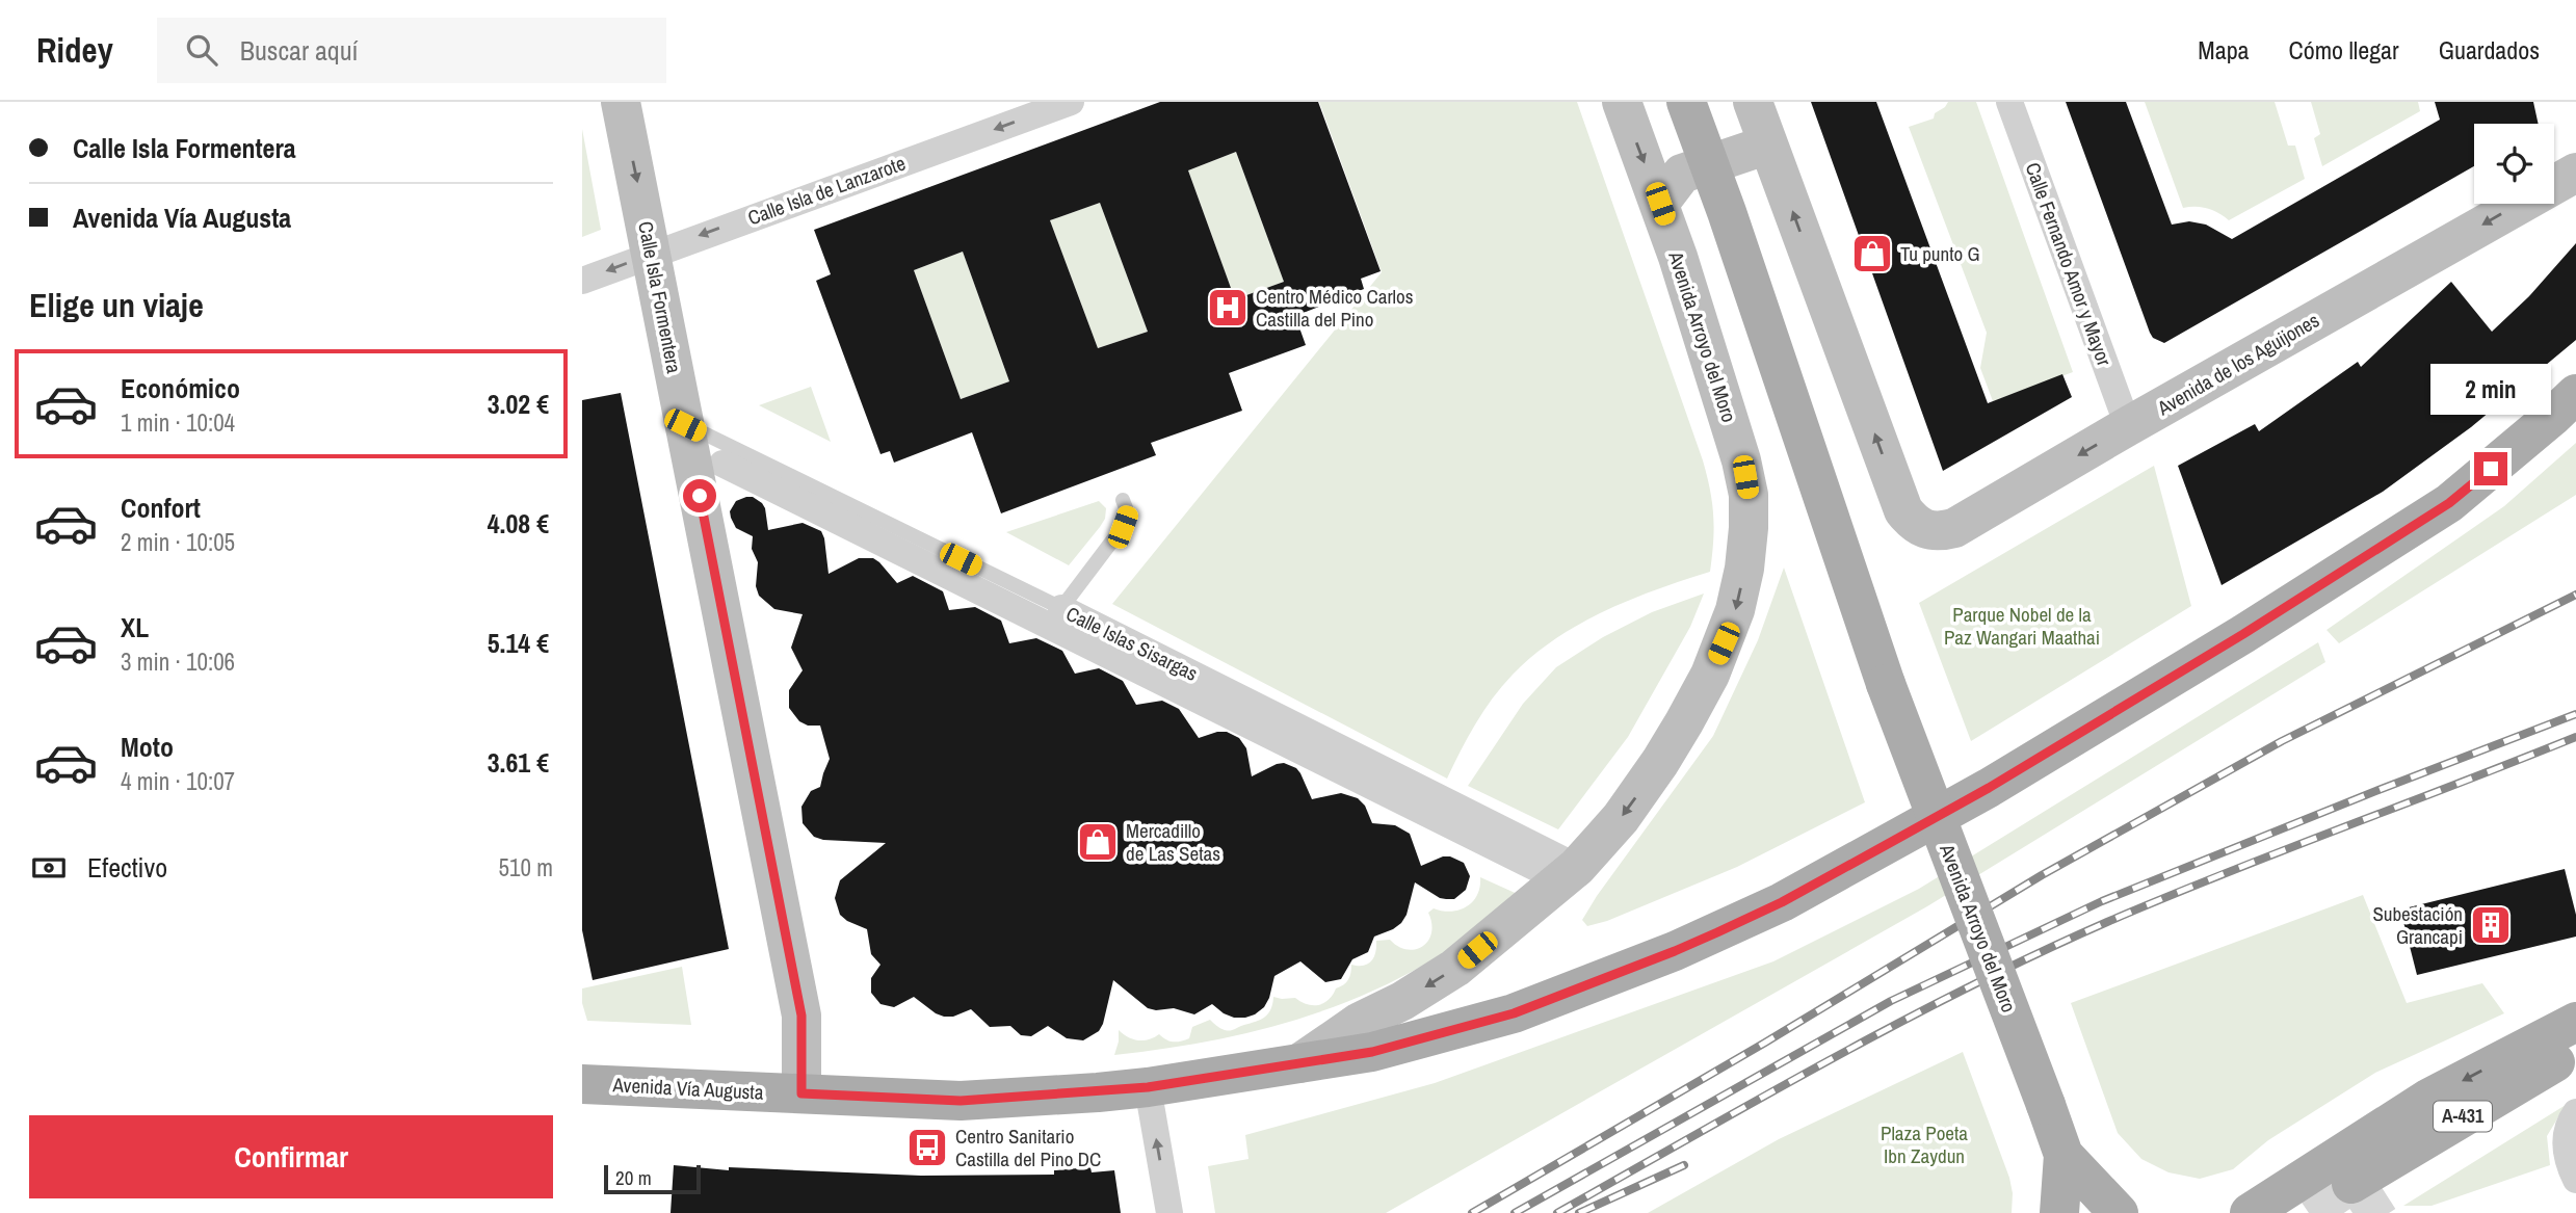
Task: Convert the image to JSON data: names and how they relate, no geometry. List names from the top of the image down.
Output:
{
  "streets": {
    "main road": ["Avenida Arroyo del Moro", "Avenida Vía Augusta", "A-431"],
    "street": [
      "Calle Isla de Lanzarote",
      "Calle Fernando Amor y Mayor",
      "Calle Isla Formentera",
      "Avenida de los Aguijones",
      "Calle Islas Sisargas"
    ]
  },
  "crossings": [
    ["Calle Isla de Lanzarote", "Calle Isla Formentera"],
    ["Calle Fernando Amor y Mayor", "Avenida de los Aguijones"],
    ["Calle Isla Formentera", "Calle Islas Sisargas"],
    ["Calle Isla Formentera", "Avenida Vía Augusta"],
    ["Avenida Arroyo del Moro", "Calle Islas Sisargas"],
    ["Avenida Arroyo del Moro", "Avenida Vía Augusta"]
  ],
  "one_way": ["Calle Isla de Lanzarote", "Avenida Arroyo del Moro"],
  "parks": ["Parque Nobel de la Paz Wangari Maathai", "Plaza Poeta Ibn Zaydun"],
  "places": {
    "shop": ["Tu punto G", "Mercadillo de Las Setas"],
    "hospital": ["Centro Médico Carlos Castilla del Pino"],
    "building": ["Subestación Grancapi"],
    "bus stop": ["Centro Sanitario Castilla del Pino DC"]
  },
  "scale_bar": "20 m",
  "page": {
    "header": "Ridey",
    "search": "Buscar aquí",
    "nav": ["Mapa", "Cómo llegar", "Guardados"],
    "banner": ["Calle Isla Formentera", "Avenida Vía Augusta"],
    "heading": "Elige un viaje",
    "list": [
      {
        "name": "Económico",
        "note": "1 min · 10:04",
        "value": "3.02 €"
      },
      {
        "name": "Confort",
        "note": "2 min · 10:05",
        "value": "4.08 €"
      },
      {
        "name": "XL",
        "note": "3 min · 10:06",
        "value": "5.14 €"
      },
      {
        "name": "Moto",
        "note": "4 min · 10:07",
        "value": "3.61 €"
      }
    ],
    "bubble": "2 min",
    "pay": ["Efectivo", "510 m"],
    "buttons": "Confirmar",
    "scale": "20 m"
  }
}
